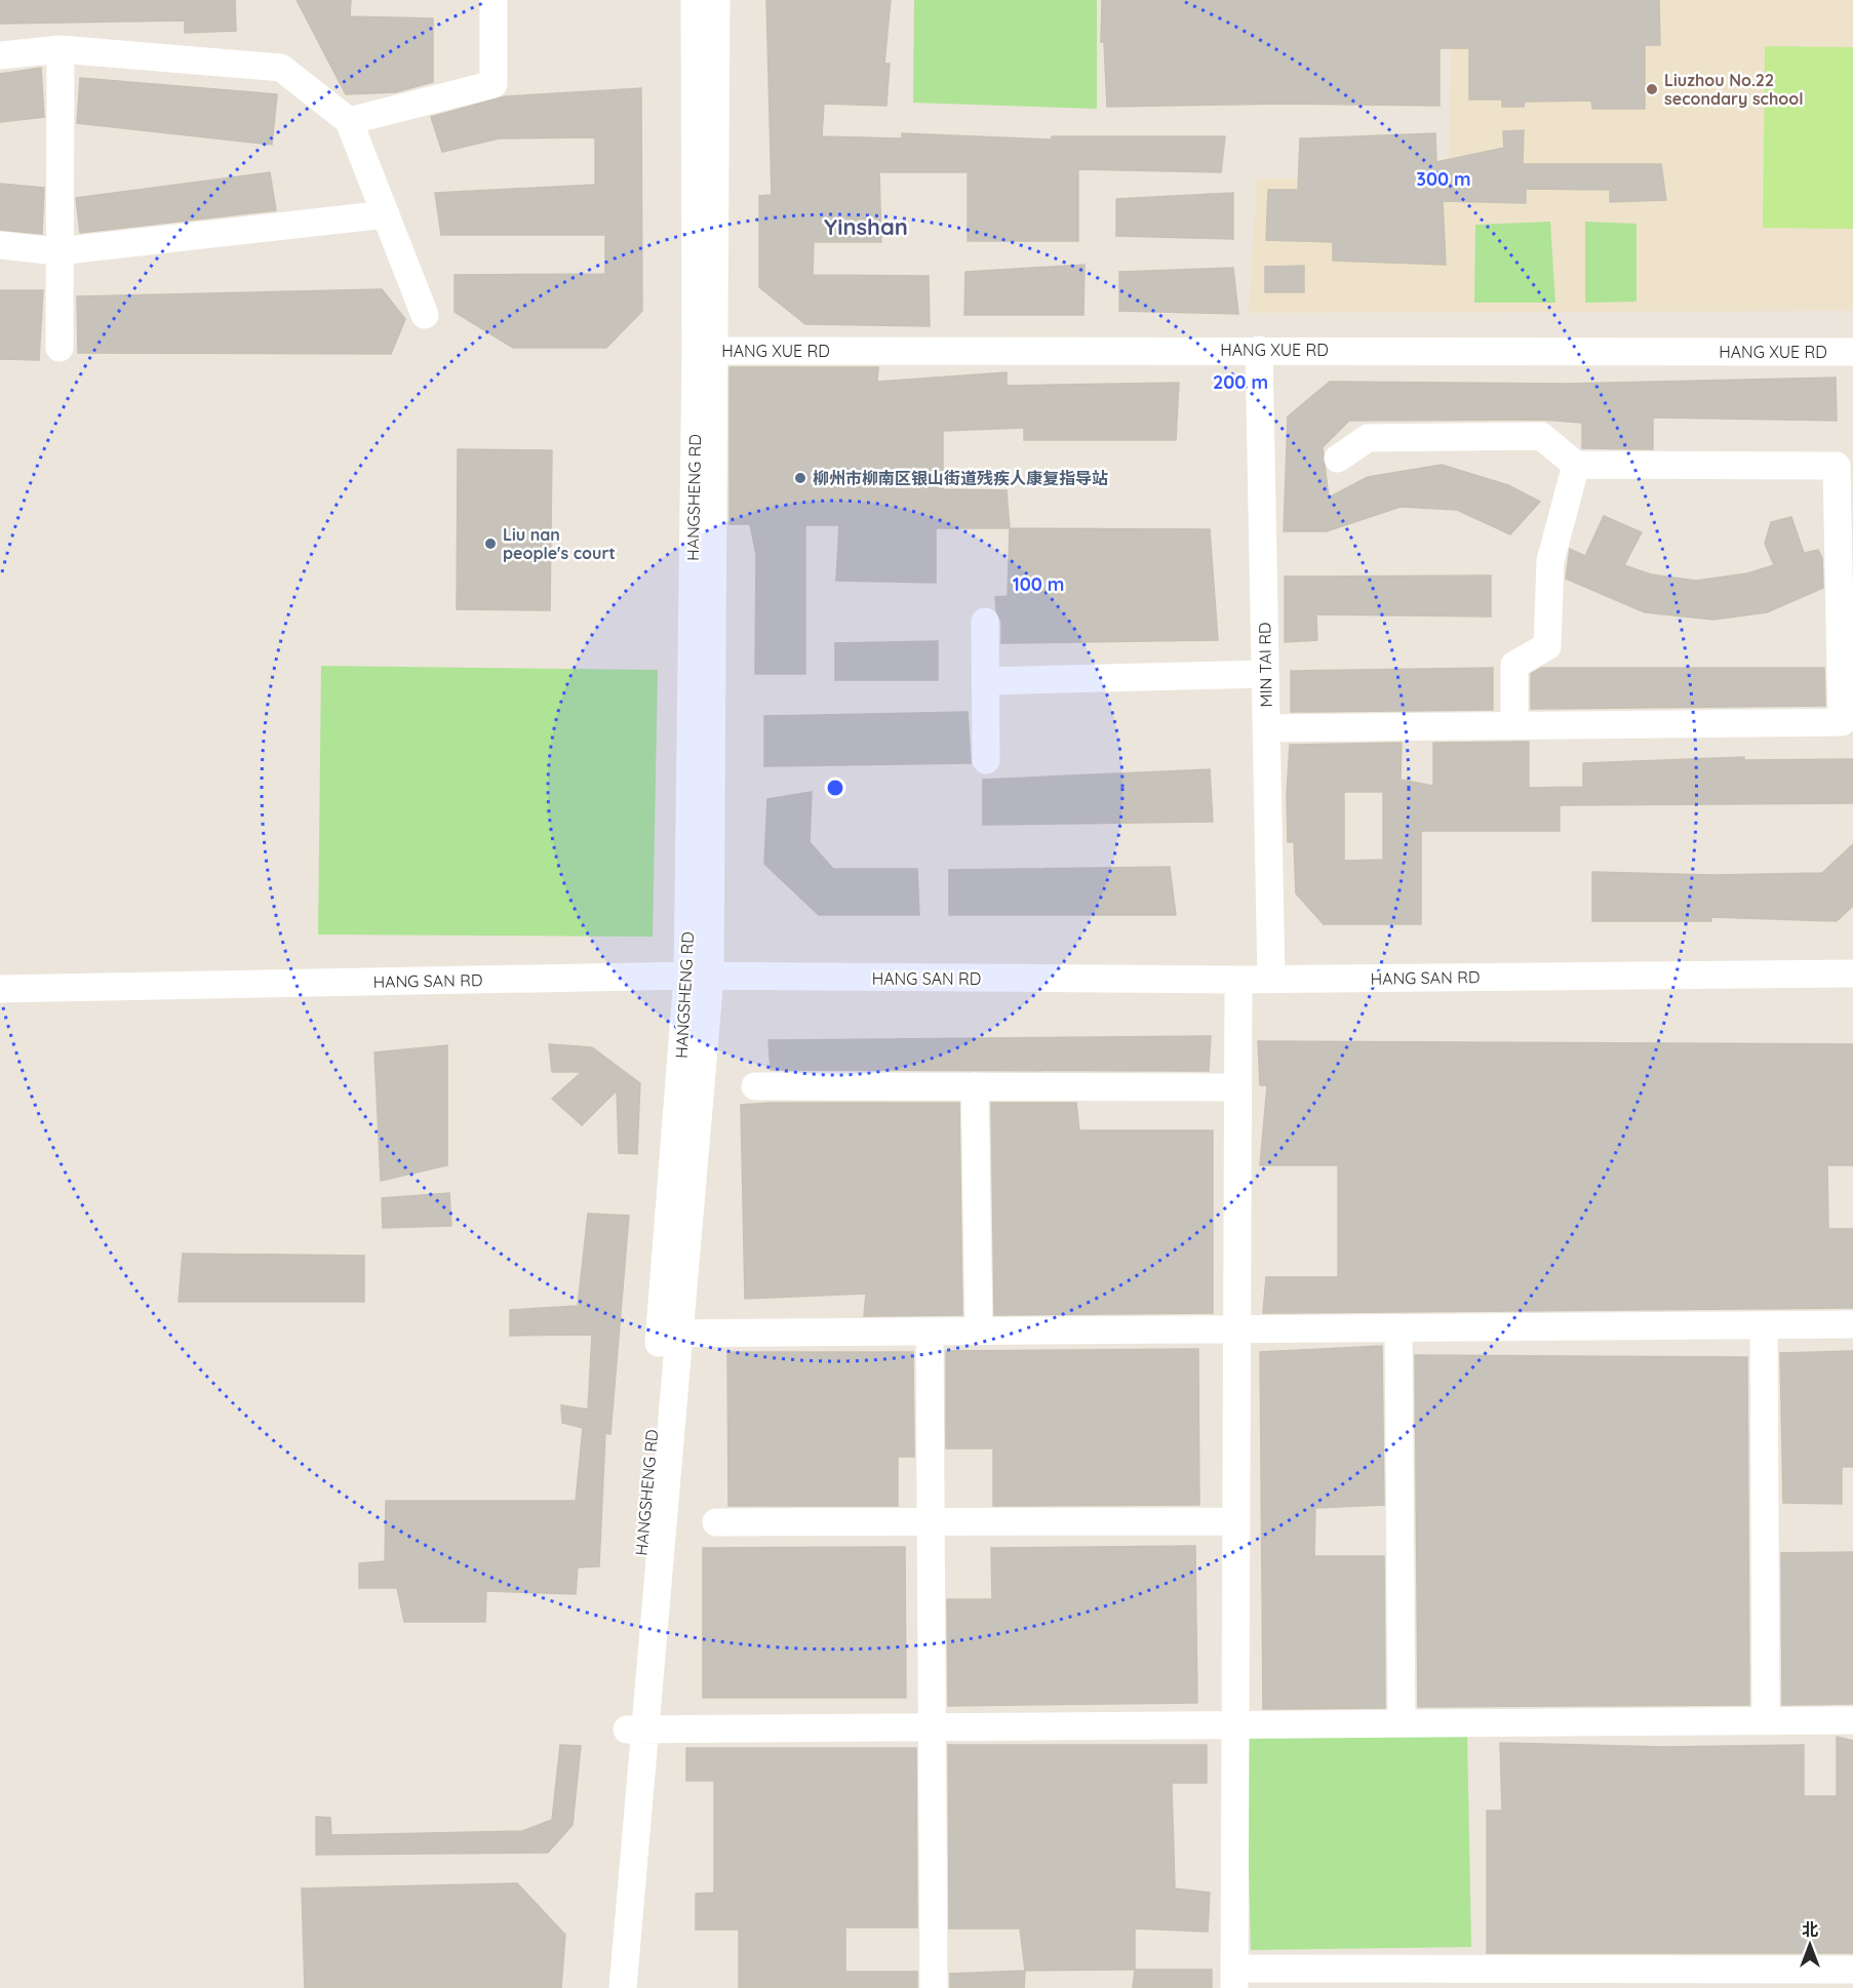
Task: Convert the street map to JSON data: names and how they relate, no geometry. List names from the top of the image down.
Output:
{
  "streets": {
    "street": [
      "HANG XUE RD",
      "HANGSHENG RD",
      "MIN TAI RD",
      "HANG SAN RD"
    ]
  },
  "crossings": [
    ["HANG XUE RD", "HANGSHENG RD"],
    ["HANG XUE RD", "MIN TAI RD"],
    ["HANGSHENG RD", "HANG SAN RD"],
    ["MIN TAI RD", "HANG SAN RD"]
  ],
  "districts": ["Yinshan"],
  "places": ["Liuzhou No.22 secondary school", "柳州市柳南区银山街道残疾人康复指导站", "Liu nan people's court"],
  "north": "top",
  "rings": ["300 m", "200 m", "100 m"]
}
